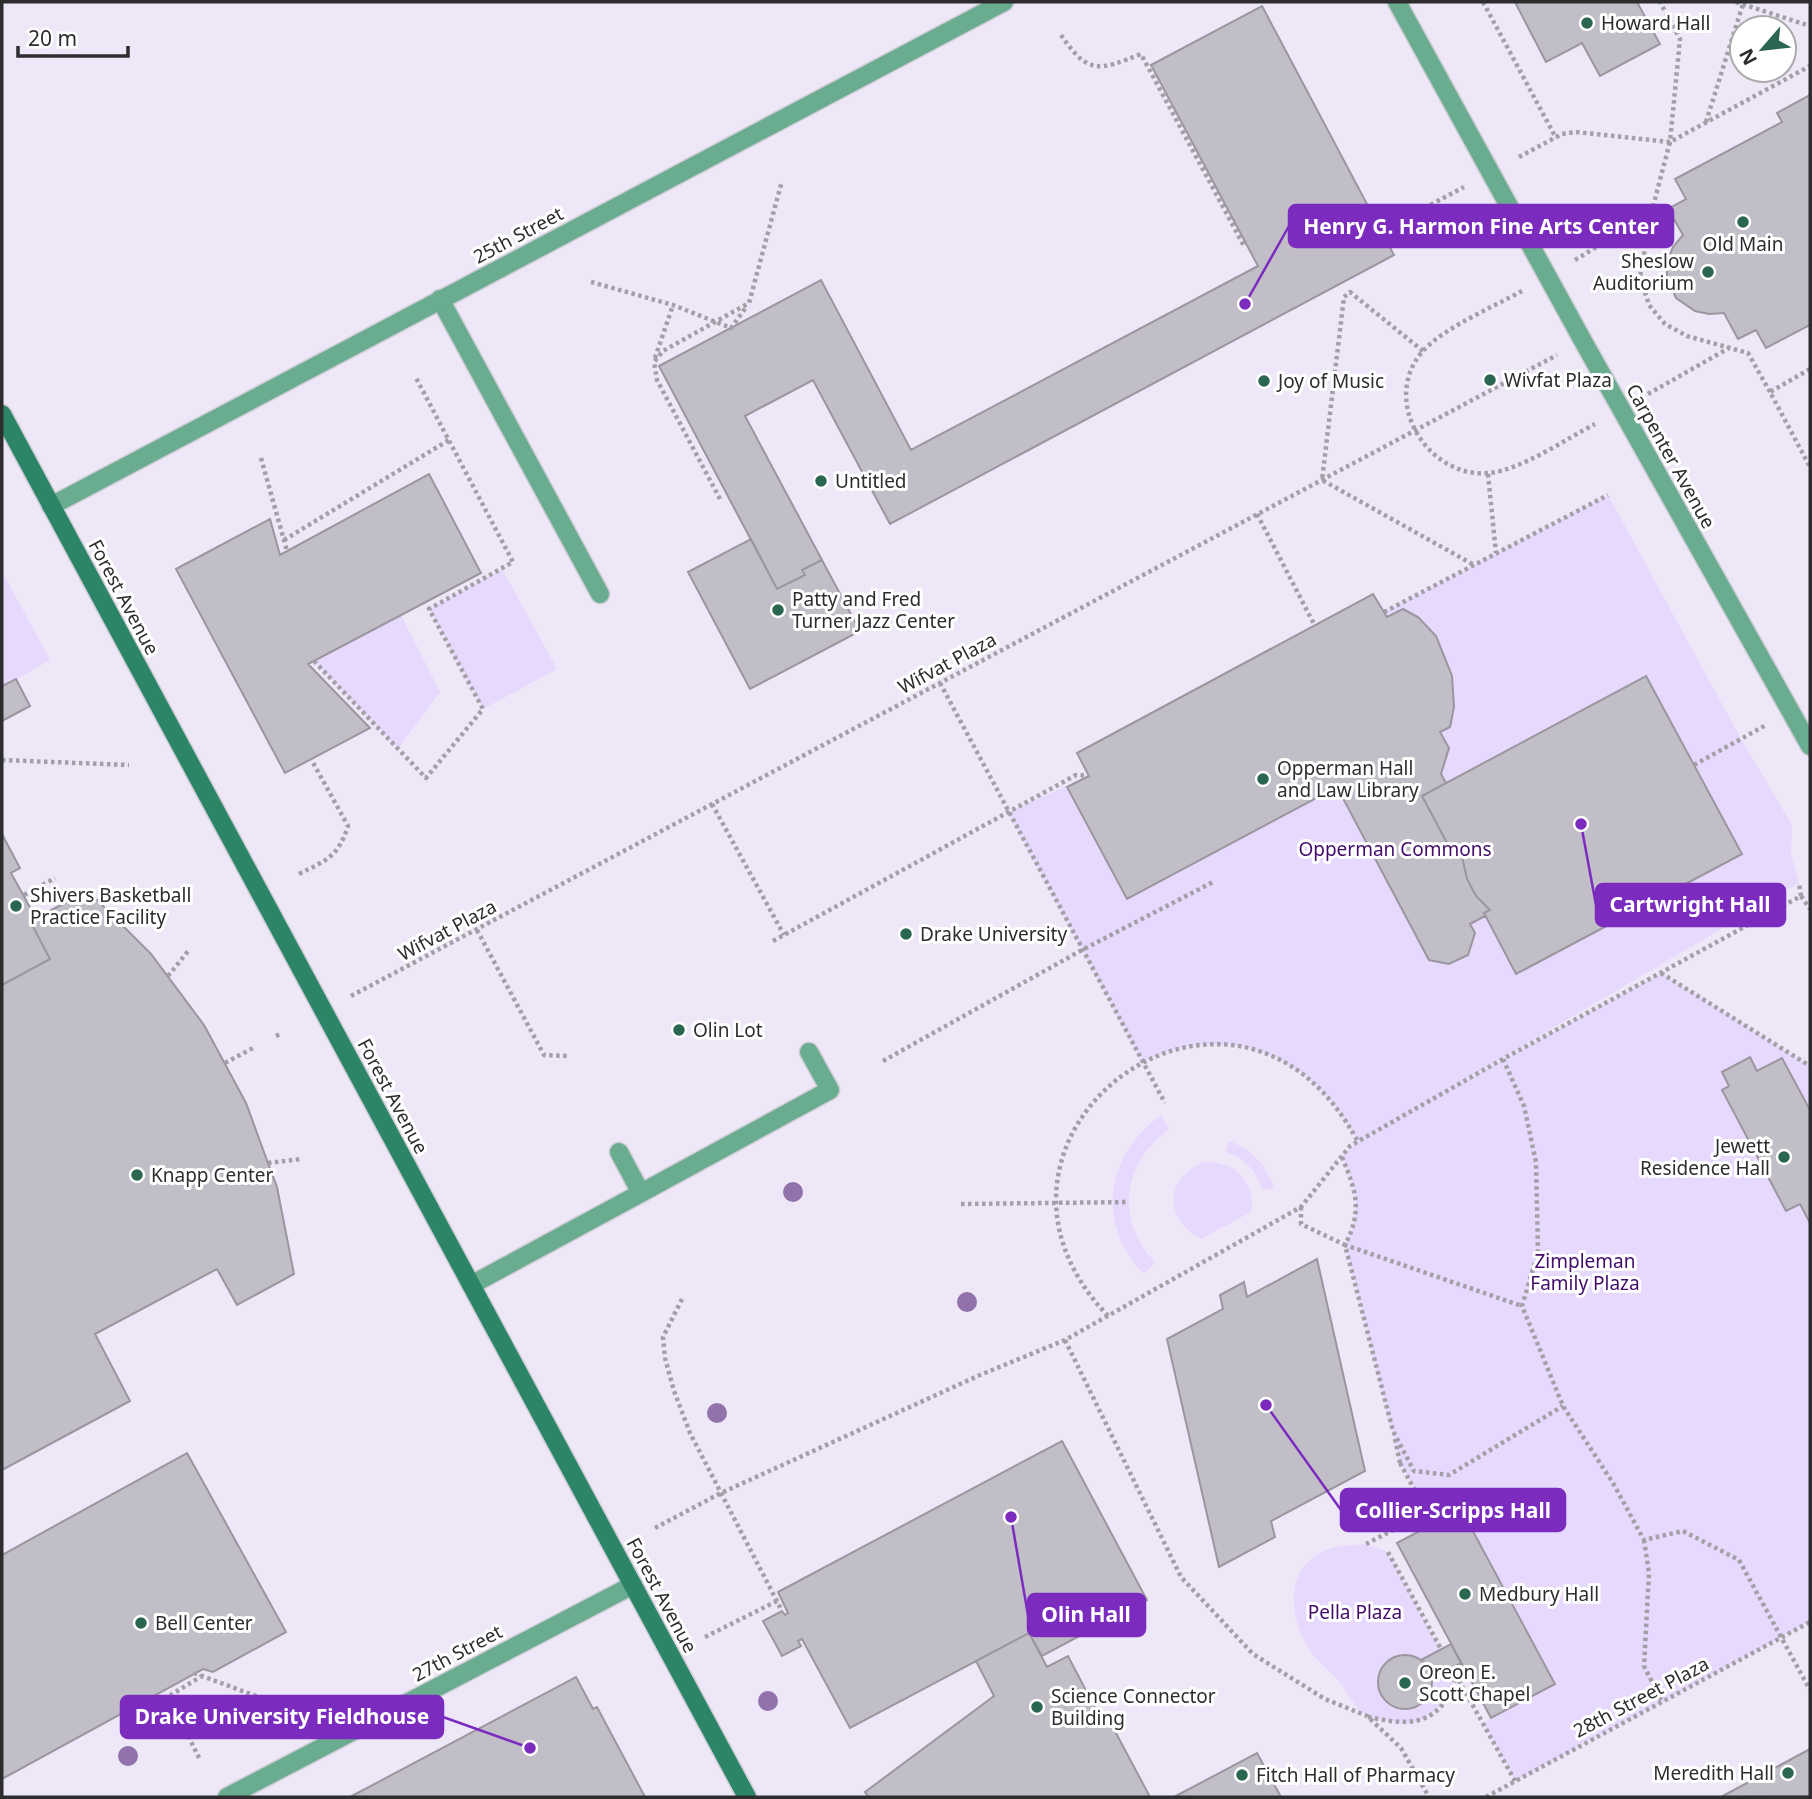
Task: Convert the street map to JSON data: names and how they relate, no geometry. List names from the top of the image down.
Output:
{
  "streets": {
    "main road": ["Forest Avenue"],
    "street": ["25th Street", "Carpenter Avenue", "27th Street"],
    "path": ["Wifvat Plaza", "28th Street Plaza"]
  },
  "crossings": [
    ["25th Street", "Forest Avenue"],
    ["Forest Avenue", "27th Street"]
  ],
  "parks": ["Opperman Commons", "Zimpleman Family Plaza", "Pella Plaza"],
  "places": [
    "Howard Hall",
    "Old Main",
    "Sheslow Auditorium",
    "Henry G. Harmon Fine Arts Center",
    "Wivfat Plaza",
    "Joy of Music",
    "Untitled",
    "Patty and Fred Turner Jazz Center",
    "Opperman Hall and Law Library",
    "Cartwright Hall",
    "Shivers Basketball Practice Facility",
    "Drake University",
    "Olin Lot",
    "Jewett Residence Hall",
    "Knapp Center",
    "Collier-Scripps Hall",
    "Olin Hall",
    "Medbury Hall",
    "Bell Center",
    "Oreon E. Scott Chapel",
    "Science Connector Building",
    "Drake University Fieldhouse",
    "Meredith Hall",
    "Fitch Hall of Pharmacy"
  ],
  "scale_bar": "20 m",
  "north": "bottom left"
}
